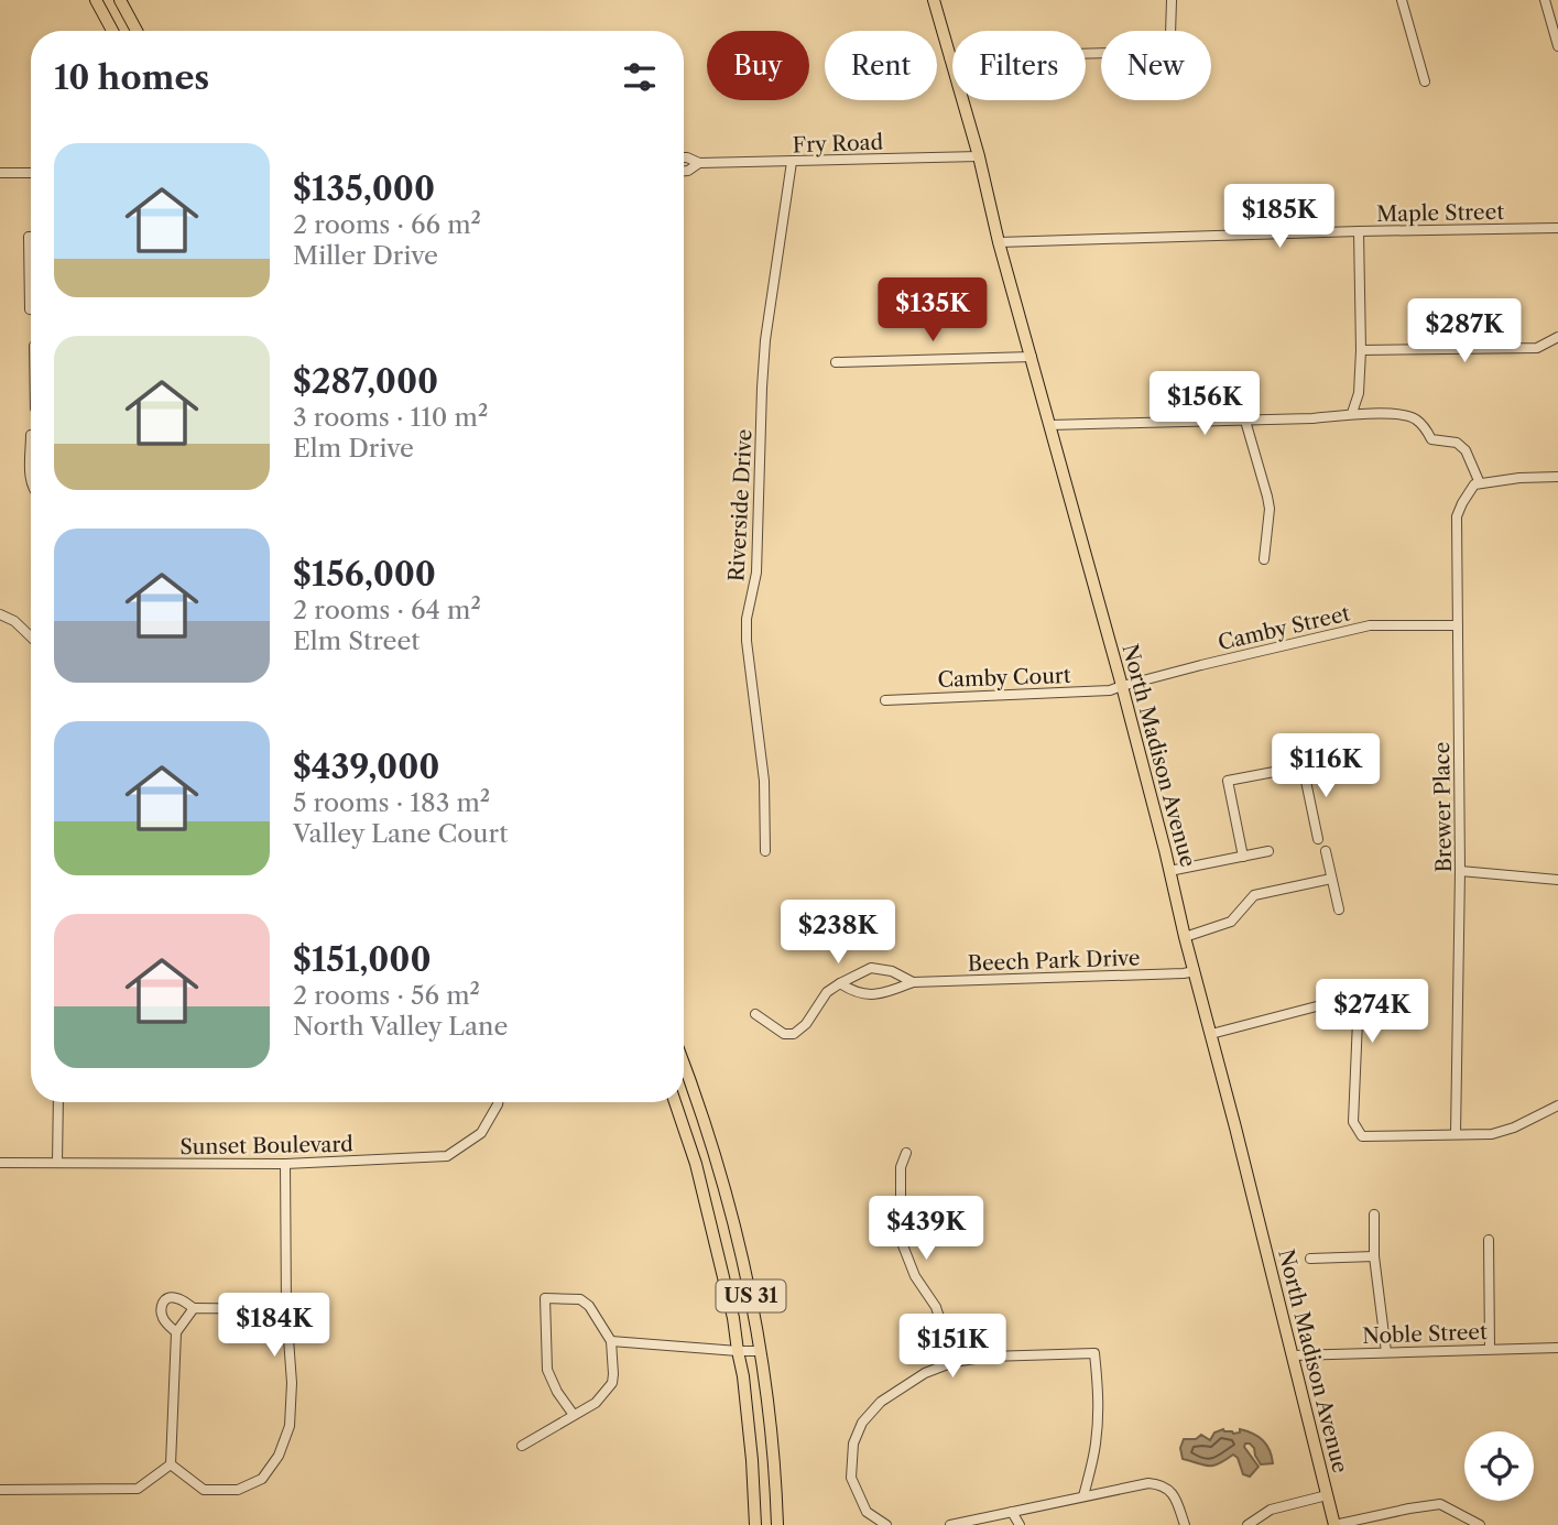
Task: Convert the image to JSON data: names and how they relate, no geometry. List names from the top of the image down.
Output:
{
  "streets": {
    "main road": ["North Madison Avenue", "US 31"],
    "street": [
      "Fry Road",
      "Maple Street",
      "Riverside Drive",
      "Camby Street",
      "Camby Court",
      "Brewer Place",
      "Beech Park Drive",
      "Sunset Boulevard",
      "Noble Street"
    ]
  },
  "crossings": [
    ["Fry Road", "Riverside Drive"],
    ["Fry Road", "North Madison Avenue"],
    ["Maple Street", "North Madison Avenue"],
    ["Camby Street", "Camby Court"],
    ["Camby Street", "North Madison Avenue"],
    ["Camby Street", "Brewer Place"],
    ["Camby Court", "North Madison Avenue"],
    ["North Madison Avenue", "Beech Park Drive"],
    ["North Madison Avenue", "Noble Street"]
  ],
  "page": {
    "chip": [
      "Buy",
      "Rent",
      "Filters",
      "New"
    ],
    "heading": "10 homes",
    "list": [
      {
        "name": "$135,000",
        "note": "2 rooms · 66 m² · Miller Drive"
      },
      {
        "name": "$287,000",
        "note": "3 rooms · 110 m² · Elm Drive"
      },
      {
        "name": "$156,000",
        "note": "2 rooms · 64 m² · Elm Street"
      },
      {
        "name": "$439,000",
        "note": "5 rooms · 183 m² · Valley Lane Court"
      },
      {
        "name": "$151,000",
        "note": "2 rooms · 56 m² · North Valley Lane"
      }
    ],
    "price": [
      "$185K",
      "$135K",
      "$287K",
      "$156K",
      "$116K",
      "$238K",
      "$274K",
      "$439K",
      "$184K",
      "$151K"
    ]
  }
}
